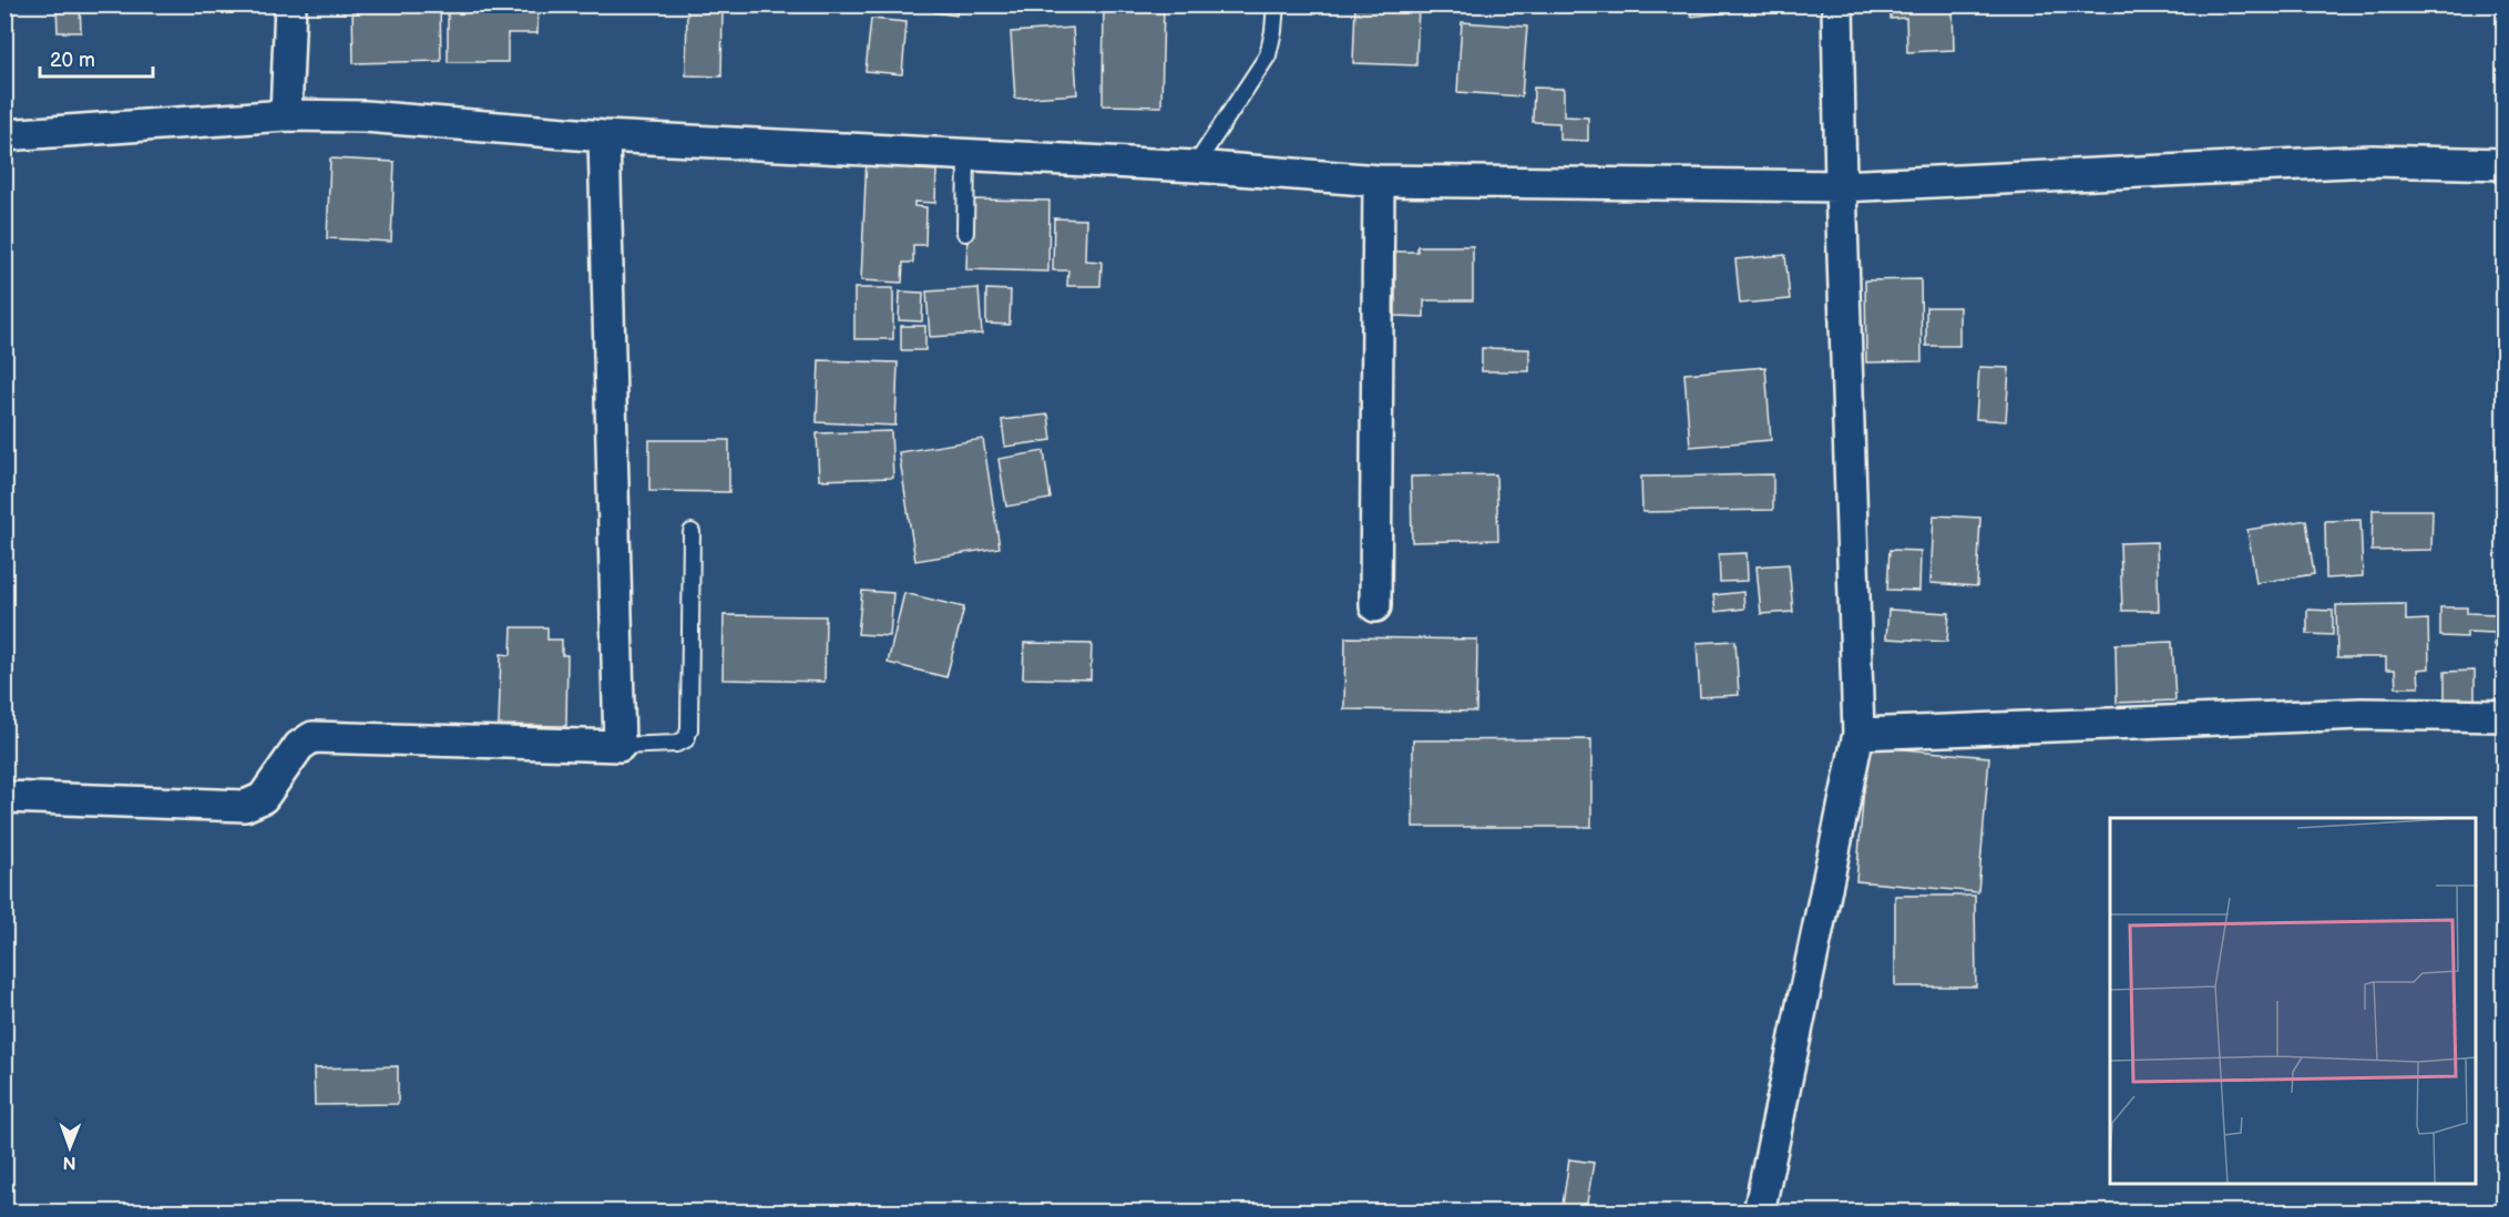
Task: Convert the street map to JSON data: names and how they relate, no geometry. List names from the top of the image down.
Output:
{
  "scale_bar": "20 m",
  "north": "bottom"
}
